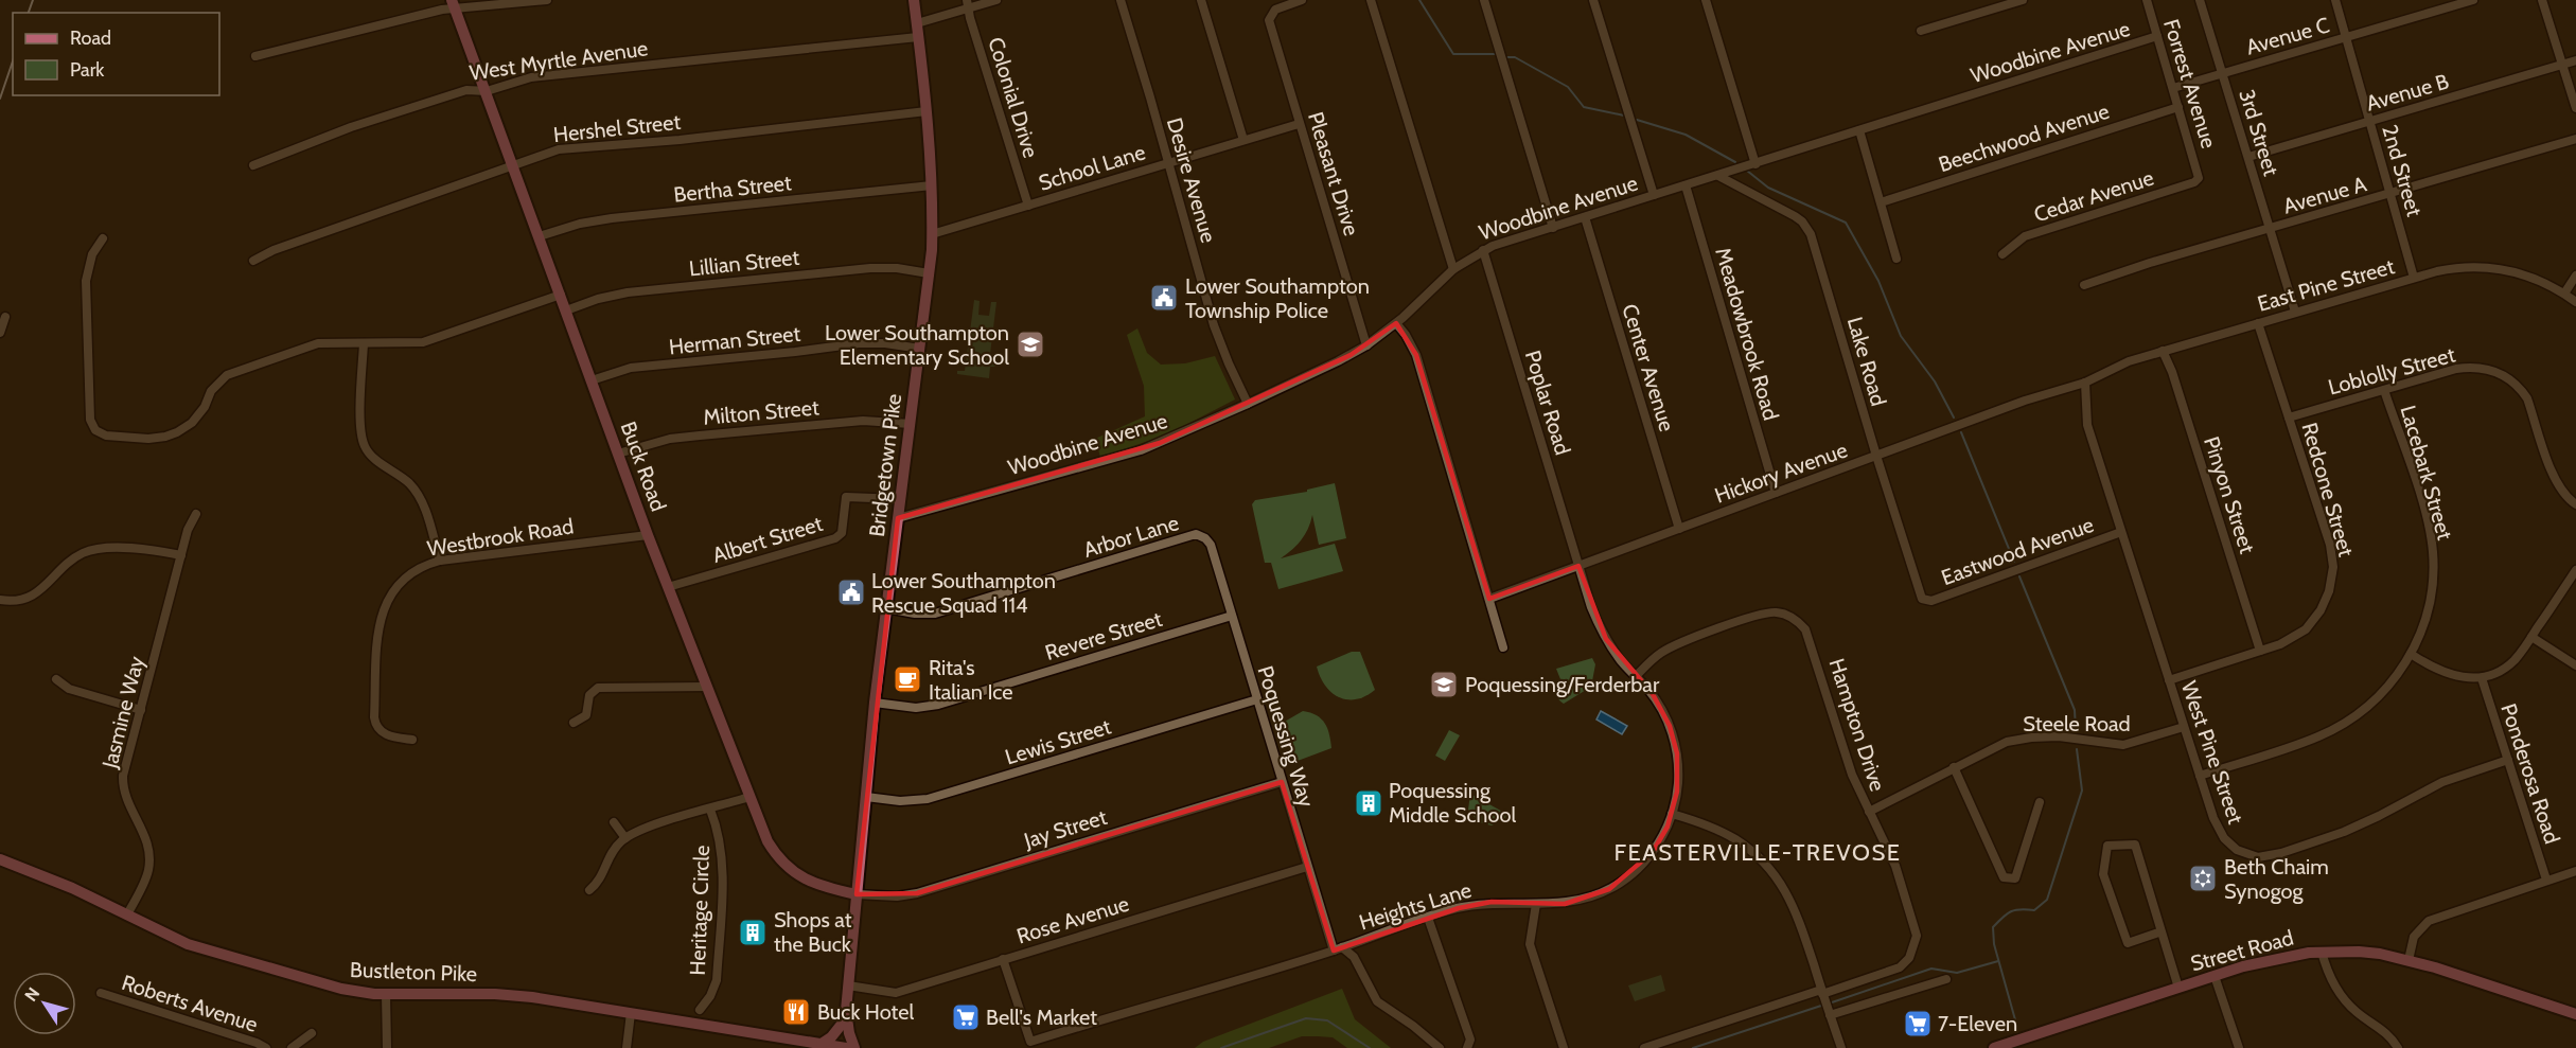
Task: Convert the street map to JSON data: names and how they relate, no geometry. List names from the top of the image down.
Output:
{
  "streets": {
    "main road": [
      "Bridgetown Pike",
      "Buck Road",
      "Street Road",
      "Bustleton Pike"
    ],
    "street": [
      "Avenue C",
      "Woodbine Avenue",
      "West Myrtle Avenue",
      "Forrest Avenue",
      "Avenue B",
      "Colonial Drive",
      "Hershel Street",
      "3rd Street",
      "Beechwood Avenue",
      "School Lane",
      "2nd Street",
      "Pleasant Drive",
      "Desire Avenue",
      "Bertha Street",
      "Avenue A",
      "Cedar Avenue",
      "Lillian Street",
      "East Pine Street",
      "Meadowbrook Road",
      "Herman Street",
      "Lake Road",
      "Center Avenue",
      "Loblolly Street",
      "Poplar Road",
      "Milton Street",
      "Hickory Avenue",
      "Lacebark Street",
      "Redcone Street",
      "Pinyon Street",
      "Arbor Lane",
      "Westbrook Road",
      "Albert Street",
      "Eastwood Avenue",
      "Revere Street",
      "Jasmine Way",
      "Steele Road",
      "Hampton Drive",
      "Poquessing Way",
      "Lewis Street",
      "West Pine Street",
      "Ponderosa Road",
      "Jay Street",
      "Heights Lane",
      "Heritage Circle",
      "Rose Avenue",
      "Roberts Avenue"
    ]
  },
  "crossings": [
    ["Avenue C", "3rd Street"],
    ["Avenue C", "2nd Street"],
    ["Woodbine Avenue", "Forrest Avenue"],
    ["Woodbine Avenue", "Pleasant Drive"],
    ["Woodbine Avenue", "Desire Avenue"],
    ["Woodbine Avenue", "Meadowbrook Road"],
    ["Woodbine Avenue", "Lake Road"],
    ["Woodbine Avenue", "Center Avenue"],
    ["Woodbine Avenue", "Poplar Road"],
    ["Woodbine Avenue", "Bridgetown Pike"],
    ["West Myrtle Avenue", "Bridgetown Pike"],
    ["West Myrtle Avenue", "Buck Road"],
    ["Forrest Avenue", "Beechwood Avenue"],
    ["Forrest Avenue", "Cedar Avenue"],
    ["Avenue B", "3rd Street"],
    ["Avenue B", "2nd Street"],
    ["Colonial Drive", "School Lane"],
    ["Hershel Street", "Bridgetown Pike"],
    ["Hershel Street", "Buck Road"],
    ["3rd Street", "Avenue A"],
    ["3rd Street", "East Pine Street"],
    ["School Lane", "Pleasant Drive"],
    ["School Lane", "Desire Avenue"],
    ["School Lane", "Bridgetown Pike"],
    ["2nd Street", "Avenue A"],
    ["2nd Street", "East Pine Street"],
    ["Bertha Street", "Bridgetown Pike"],
    ["Bertha Street", "Buck Road"],
    ["Lillian Street", "Bridgetown Pike"],
    ["Lillian Street", "Buck Road"],
    ["East Pine Street", "Hickory Avenue"],
    ["East Pine Street", "Redcone Street"],
    ["East Pine Street", "Pinyon Street"],
    ["East Pine Street", "West Pine Street"],
    ["Meadowbrook Road", "Hickory Avenue"],
    ["Herman Street", "Bridgetown Pike"],
    ["Herman Street", "Buck Road"],
    ["Lake Road", "Hickory Avenue"],
    ["Lake Road", "Eastwood Avenue"],
    ["Center Avenue", "Hickory Avenue"],
    ["Loblolly Street", "Lacebark Street"],
    ["Loblolly Street", "Redcone Street"],
    ["Poplar Road", "Hickory Avenue"],
    ["Poplar Road", "Heights Lane"],
    ["Milton Street", "Bridgetown Pike"],
    ["Milton Street", "Buck Road"],
    ["Bridgetown Pike", "Buck Road"],
    ["Bridgetown Pike", "Arbor Lane"],
    ["Bridgetown Pike", "Albert Street"],
    ["Bridgetown Pike", "Revere Street"],
    ["Bridgetown Pike", "Lewis Street"],
    ["Bridgetown Pike", "Jay Street"],
    ["Bridgetown Pike", "Rose Avenue"],
    ["Buck Road", "Westbrook Road"],
    ["Buck Road", "Albert Street"],
    ["Buck Road", "Jay Street"],
    ["Hickory Avenue", "West Pine Street"],
    ["Hickory Avenue", "Heights Lane"],
    ["Lacebark Street", "West Pine Street"],
    ["Redcone Street", "Pinyon Street"],
    ["Redcone Street", "West Pine Street"],
    ["Arbor Lane", "Poquessing Way"],
    ["Eastwood Avenue", "West Pine Street"],
    ["Revere Street", "Poquessing Way"],
    ["Jasmine Way", "Bustleton Pike"],
    ["Steele Road", "Hampton Drive"],
    ["Steele Road", "West Pine Street"],
    ["Hampton Drive", "Heights Lane"],
    ["Poquessing Way", "Lewis Street"],
    ["Poquessing Way", "Jay Street"],
    ["Poquessing Way", "Heights Lane"],
    ["Poquessing Way", "Rose Avenue"],
    ["West Pine Street", "Ponderosa Road"],
    ["Heights Lane", "Rose Avenue"]
  ],
  "districts": ["FEASTERVILLE-TREVOSE"],
  "places": {
    "public building": ["Lower Southampton Township Police", "Lower Southampton Rescue Squad 114"],
    "school or university": ["Lower Southampton Elementary School", "Poquessing/Ferderbar"],
    "cafe": ["Rita's Italian Ice"],
    "building": ["Poquessing Middle School", "Shops at the Buck"],
    "synagogue": ["Beth Chaim Synogog"],
    "restaurant": ["Buck Hotel"],
    "supermarket": ["Bell's Market", "7-Eleven"]
  },
  "legend": ["Road", "Park"],
  "north": "top left"
}
